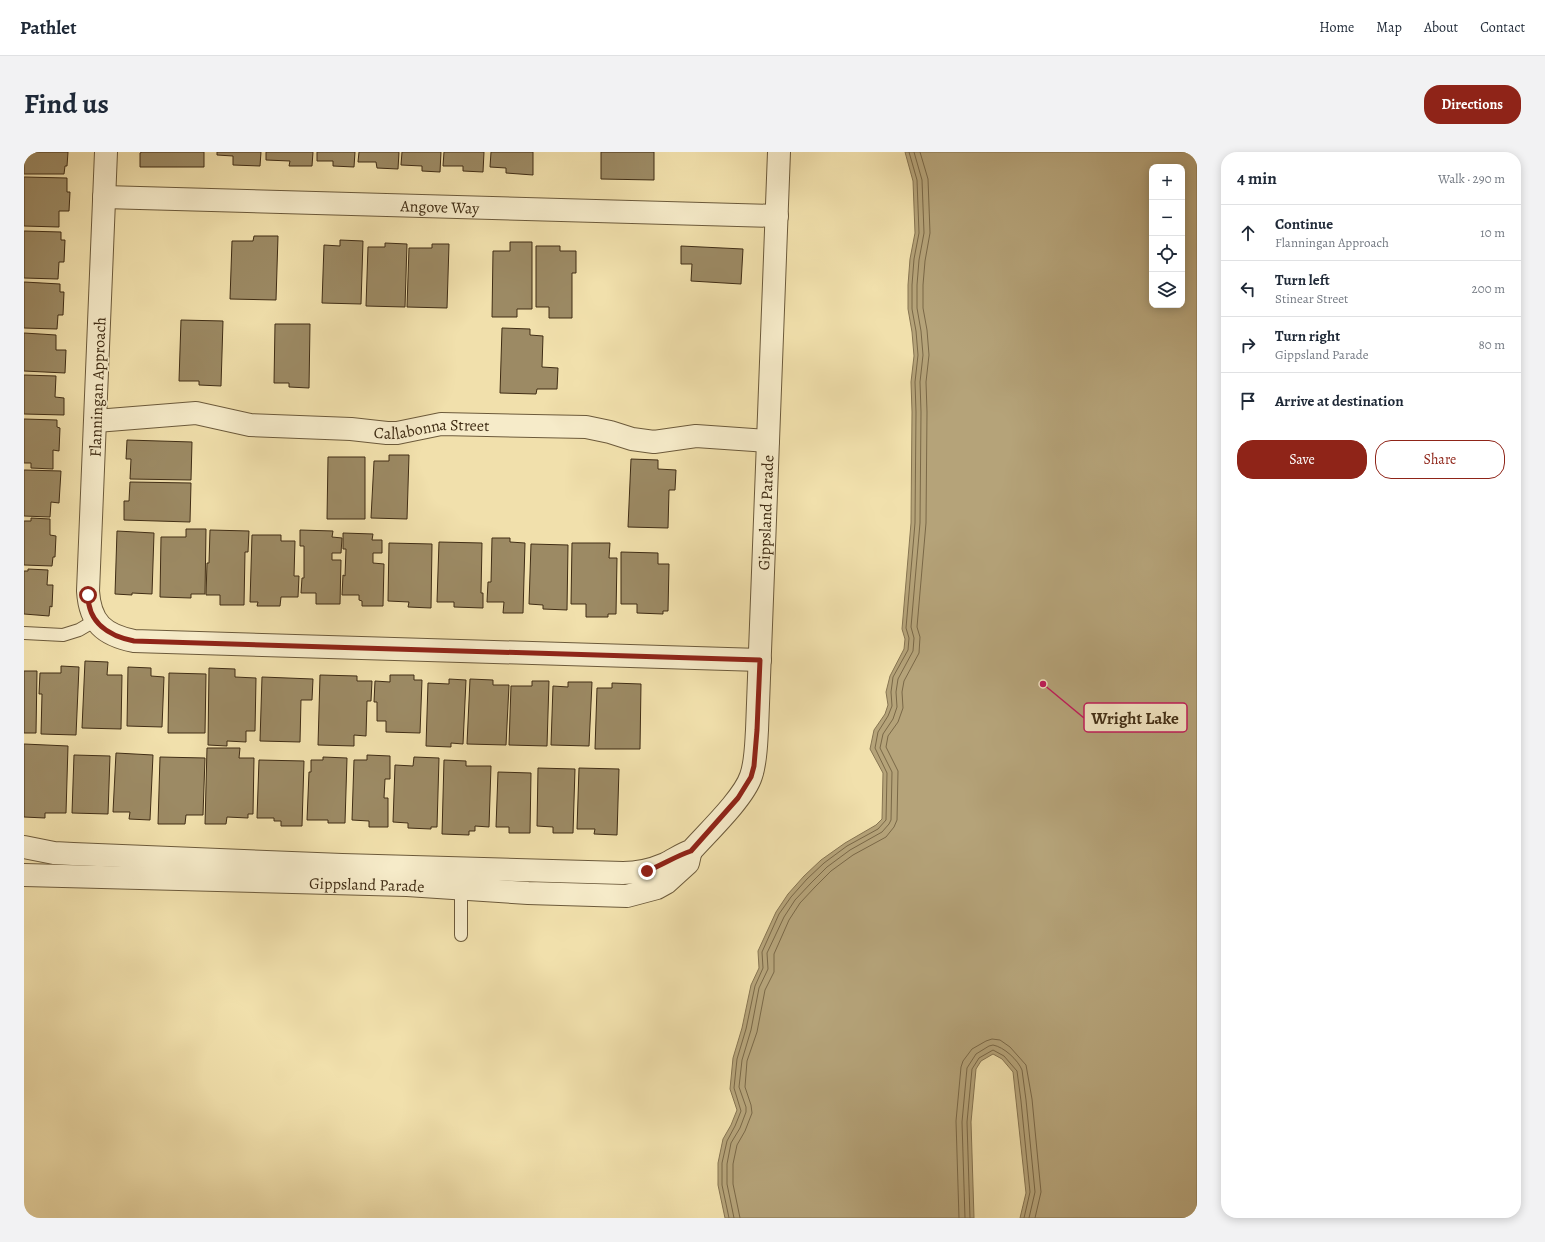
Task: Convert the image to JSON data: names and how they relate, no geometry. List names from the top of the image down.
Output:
{
  "streets": {
    "street": [
      "Angove Way",
      "Flanningan Approach",
      "Callabonna Street",
      "Gippsland Parade"
    ]
  },
  "crossings": [
    ["Angove Way", "Flanningan Approach"],
    ["Angove Way", "Gippsland Parade"],
    ["Flanningan Approach", "Callabonna Street"],
    ["Callabonna Street", "Gippsland Parade"]
  ],
  "places": ["Wright Lake"],
  "page": {
    "header": "Pathlet",
    "nav": [
      "Home",
      "Map",
      "About",
      "Contact"
    ],
    "title": "Find us",
    "buttons": [
      "Directions",
      ["Save", "Share"]
    ],
    "heading": ["4 min", "Walk · 290 m"],
    "map_buttons": ["+", "−"],
    "list": [
      ["Continue", "Flanningan Approach", "10 m"],
      ["Turn left", "Stinear Street", "200 m"],
      ["Turn right", "Gippsland Parade", "80 m"],
      "Arrive at destination"
    ]
  }
}
